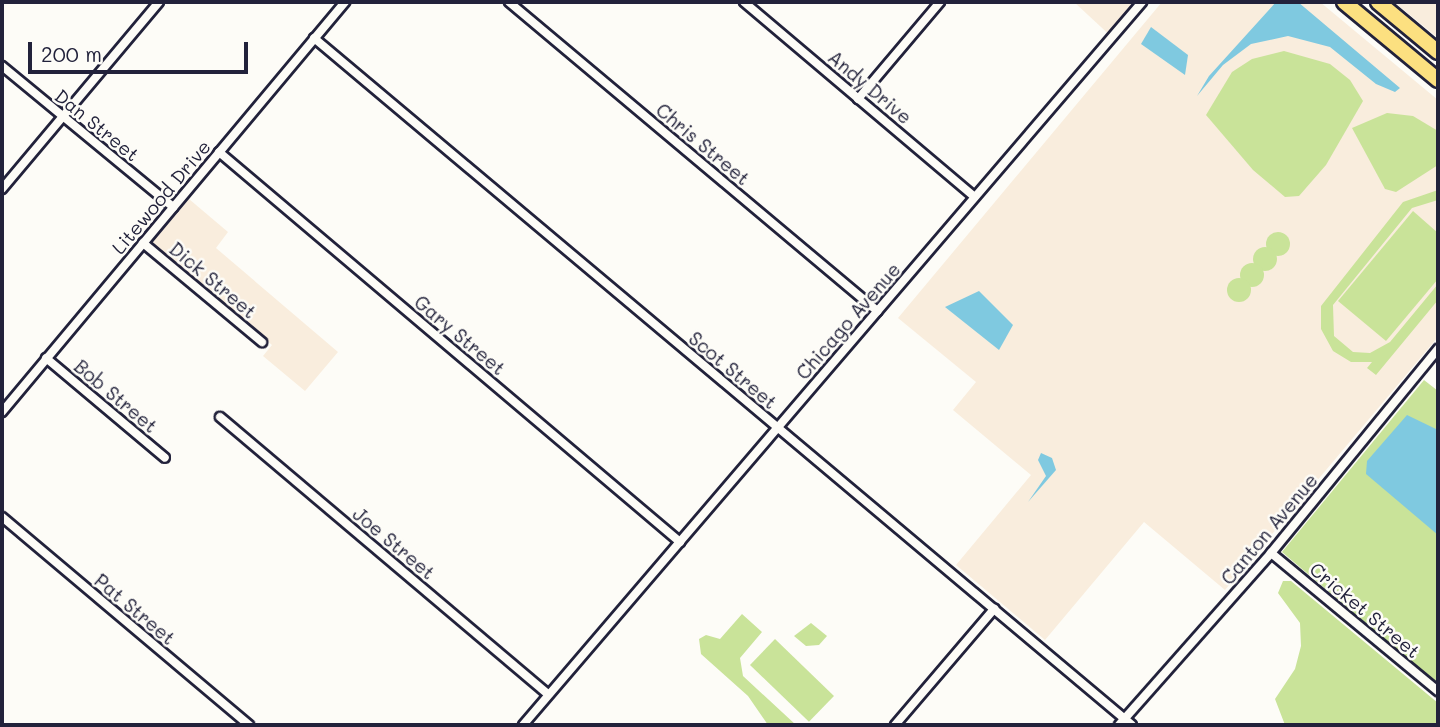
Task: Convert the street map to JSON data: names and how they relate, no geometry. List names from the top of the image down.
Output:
{
  "streets": {
    "street": [
      "Andy Drive",
      "Dan Street",
      "Chris Street",
      "Litewood Drive",
      "Dick Street",
      "Chicago Avenue",
      "Gary Street",
      "Scot Street",
      "Bob Street",
      "Canton Avenue",
      "Joe Street",
      "Pat Street",
      "Cricket Street"
    ]
  },
  "crossings": [
    ["Andy Drive", "Chicago Avenue"],
    ["Dan Street", "Litewood Drive"],
    ["Chris Street", "Chicago Avenue"],
    ["Litewood Drive", "Dick Street"],
    ["Litewood Drive", "Gary Street"],
    ["Litewood Drive", "Scot Street"],
    ["Litewood Drive", "Bob Street"],
    ["Chicago Avenue", "Gary Street"],
    ["Chicago Avenue", "Scot Street"],
    ["Chicago Avenue", "Joe Street"],
    ["Scot Street", "Canton Avenue"],
    ["Canton Avenue", "Cricket Street"]
  ],
  "scale_bar": "200 m"
}
